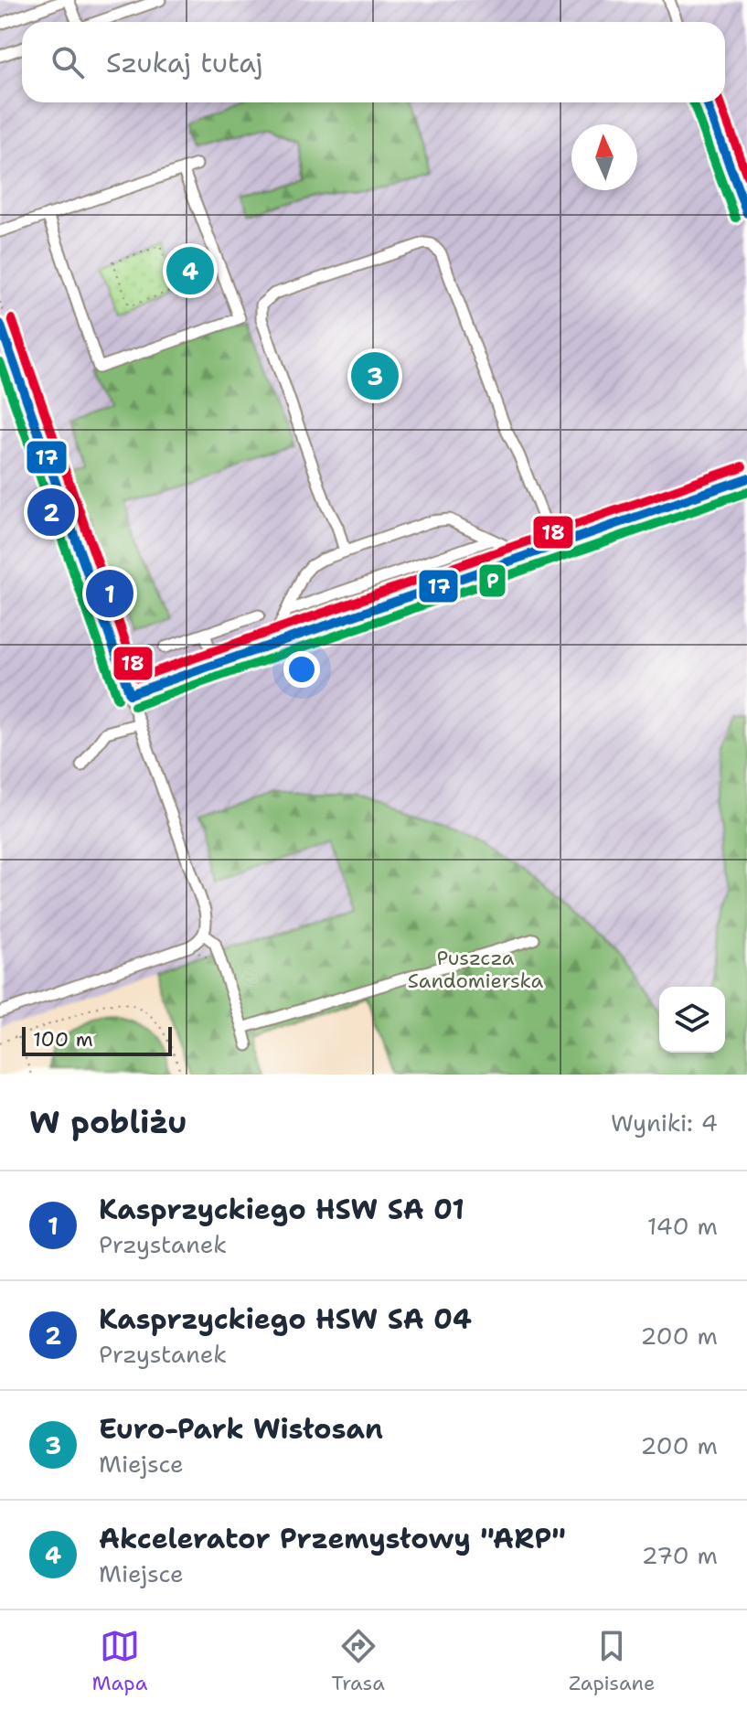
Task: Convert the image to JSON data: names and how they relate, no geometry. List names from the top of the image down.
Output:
{
  "parks": ["Puszcza Sandomierska"],
  "lines": ["transit line 17", "transit line P", "transit line 18"],
  "scale_bar": "100 m",
  "north": "top",
  "page": {
    "search": "Szukaj tutaj",
    "pins": [
      "4",
      "3",
      "2",
      "1"
    ],
    "scale": "100 m",
    "heading": ["W pobliżu", "Wyniki: 4"],
    "list": [
      {
        "mark": "1",
        "name": "Kasprzyckiego HSW SA 01",
        "note": "Przystanek",
        "value": "140 m"
      },
      {
        "mark": "2",
        "name": "Kasprzyckiego HSW SA 04",
        "note": "Przystanek",
        "value": "200 m"
      },
      {
        "mark": "3",
        "name": "Euro-Park Wisłosan",
        "note": "Miejsce",
        "value": "200 m"
      },
      {
        "mark": "4",
        "name": "Akcelerator Przemysłowy \"ARP\"",
        "note": "Miejsce",
        "value": "270 m"
      }
    ],
    "nav": ["Mapa", "Trasa", "Zapisane"]
  }
}
